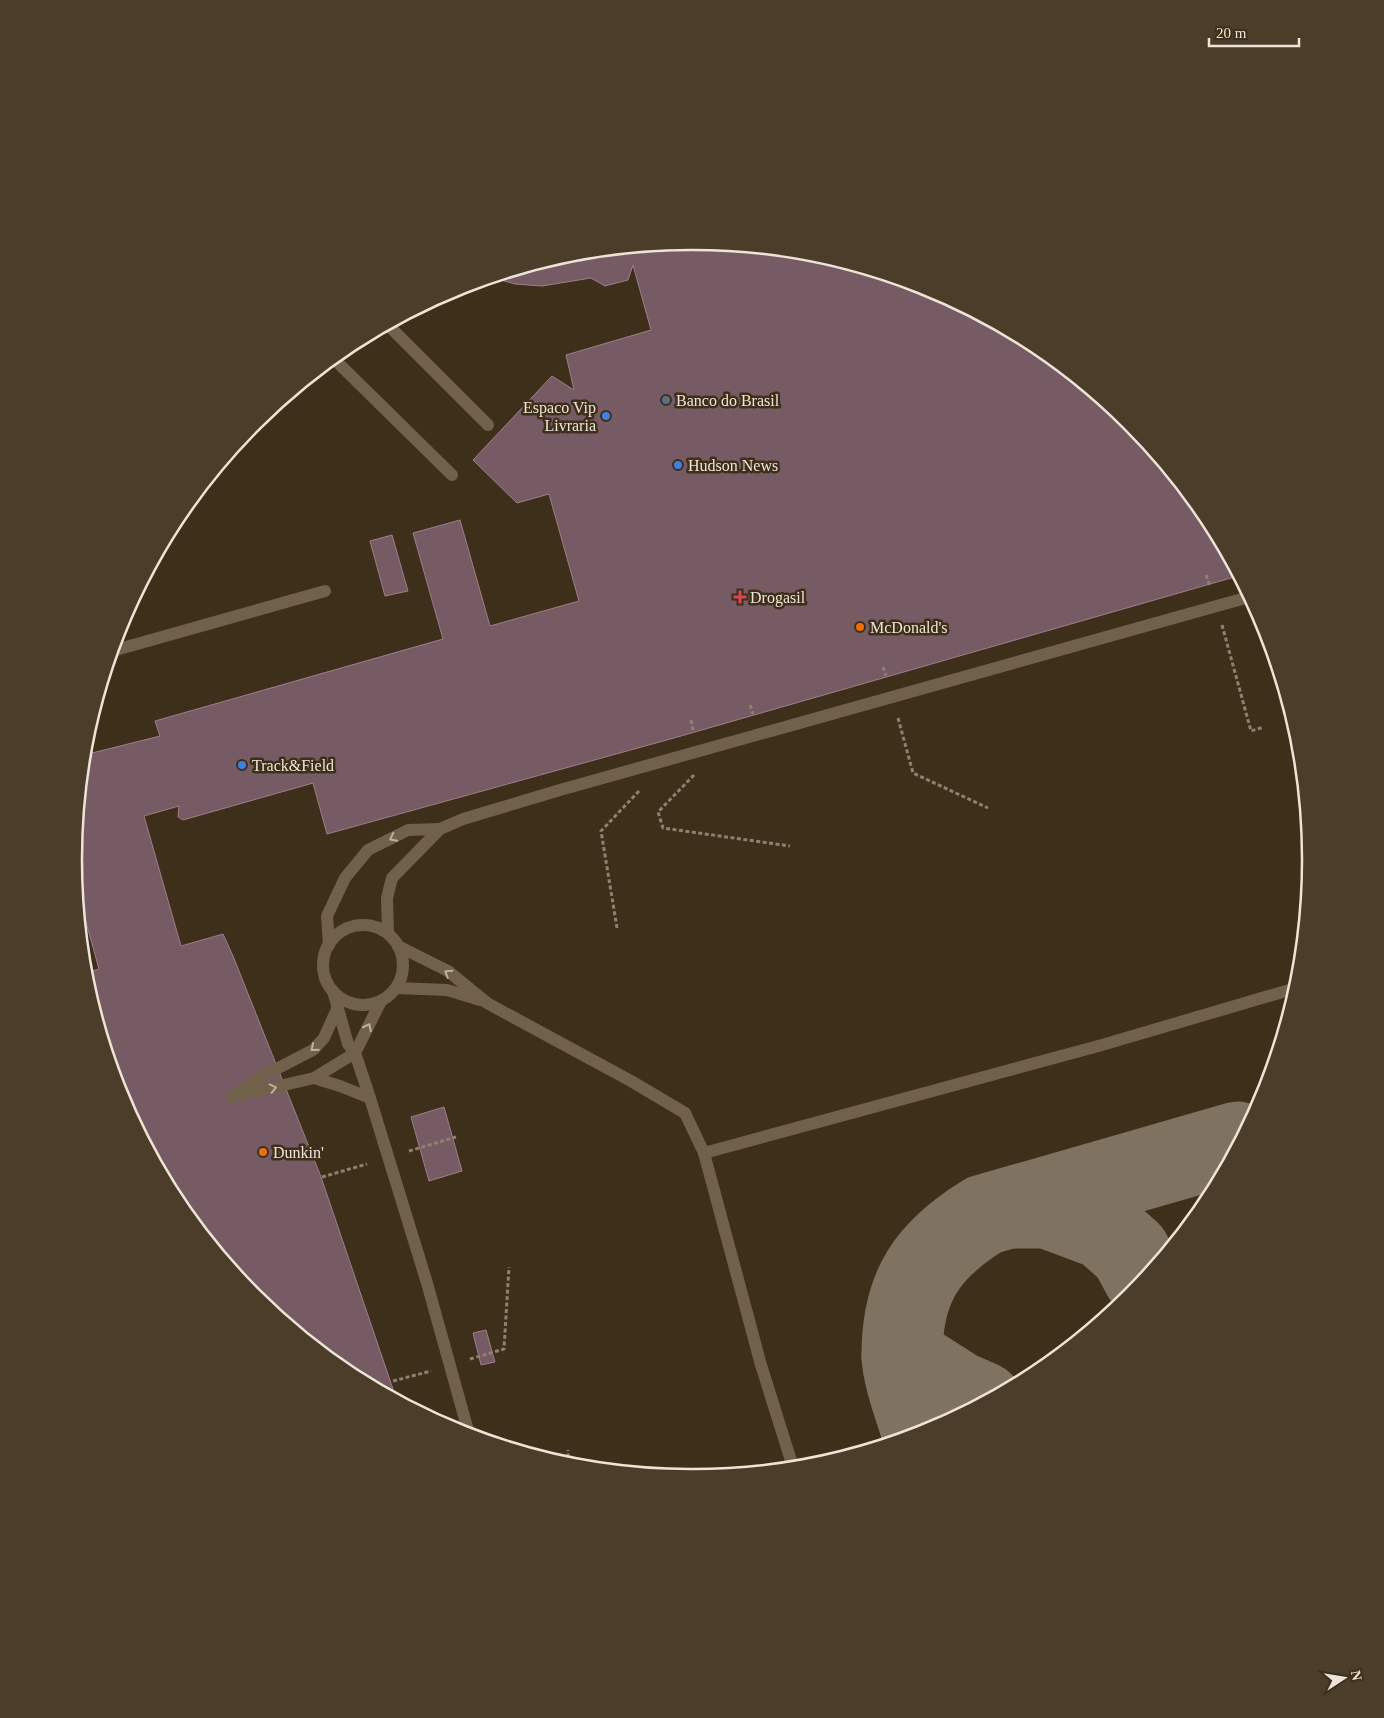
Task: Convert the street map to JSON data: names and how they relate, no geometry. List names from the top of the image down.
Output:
{
  "places": {
    "other": [
      "Banco do Brasil",
      "Espaco Vip Livraria",
      "Hudson News",
      "McDonald's",
      "Track&Field",
      "Dunkin'"
    ],
    "health": ["Drogasil"]
  },
  "scale_bar": "20 m",
  "north": "right"
}
